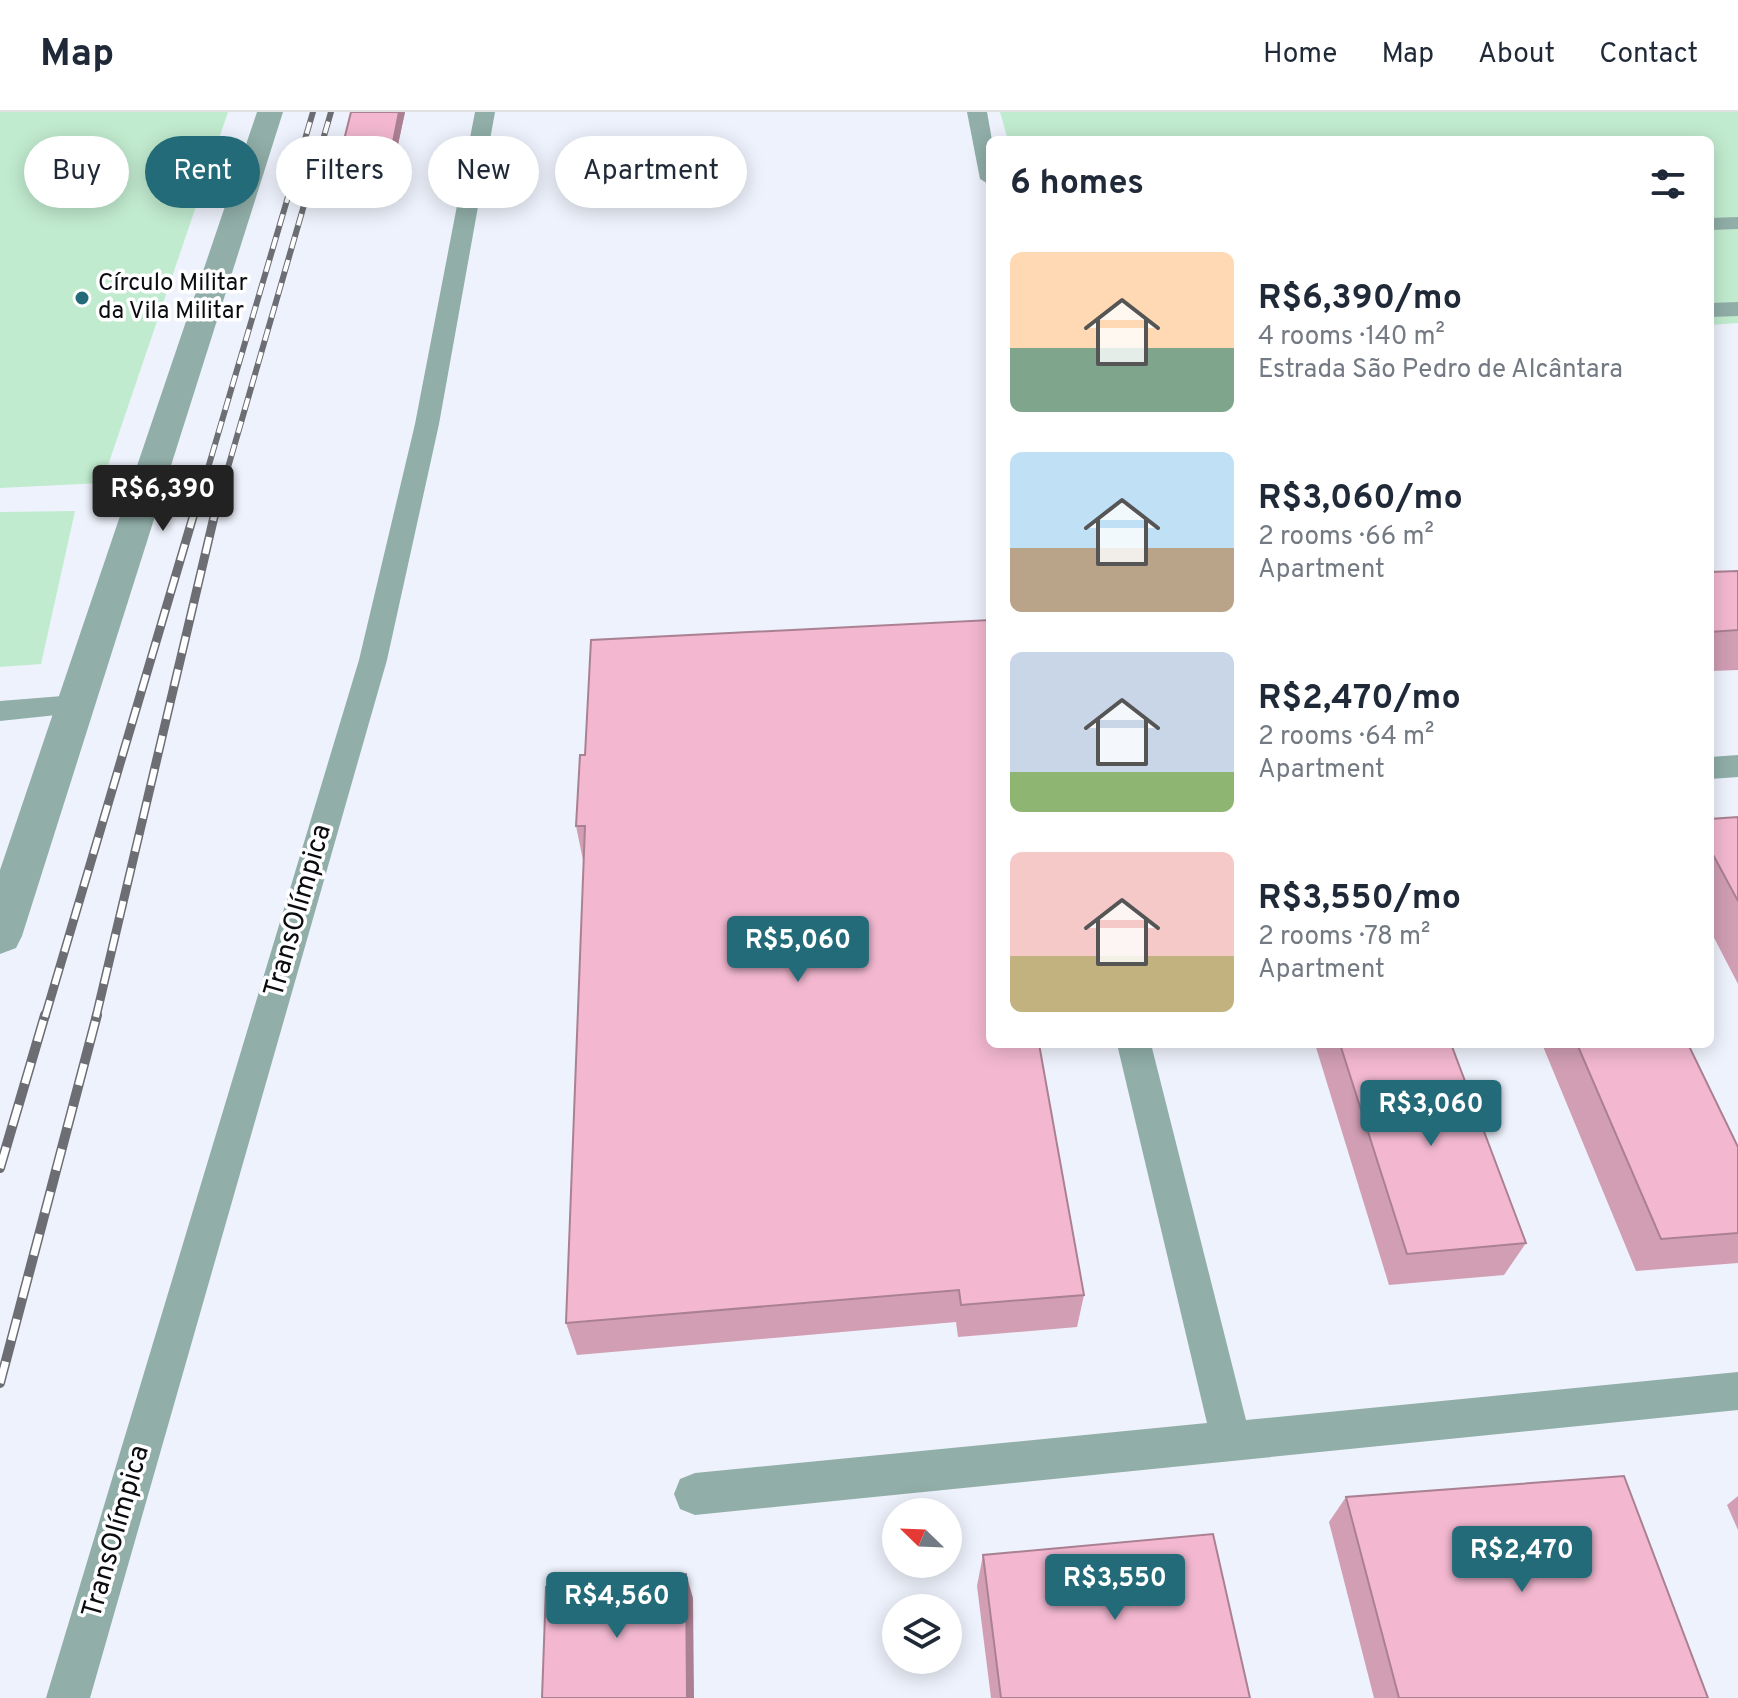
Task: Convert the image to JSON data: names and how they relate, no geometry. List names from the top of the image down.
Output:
{
  "streets": {
    "lane": ["TransOlímpica"]
  },
  "places": ["Círculo Militar da Vila Militar"],
  "north": "top left",
  "page": {
    "header": "Map",
    "nav": [
      "Home",
      "Map",
      "About",
      "Contact"
    ],
    "chip": [
      "Buy",
      "Rent",
      "Filters",
      "New",
      "Apartment"
    ],
    "heading": "6 homes",
    "list": [
      {
        "name": "R$6,390/mo",
        "note": "4 rooms · 140 m² · Estrada São Pedro de Alcântara"
      },
      {
        "name": "R$3,060/mo",
        "note": "2 rooms · 66 m² · Apartment"
      },
      {
        "name": "R$2,470/mo",
        "note": "2 rooms · 64 m² · Apartment"
      },
      {
        "name": "R$3,550/mo",
        "note": "2 rooms · 78 m² · Apartment"
      }
    ],
    "price": [
      "R$6,390",
      "R$5,060",
      "R$3,060",
      "R$2,470",
      "R$3,550",
      "R$4,560"
    ]
  }
}
